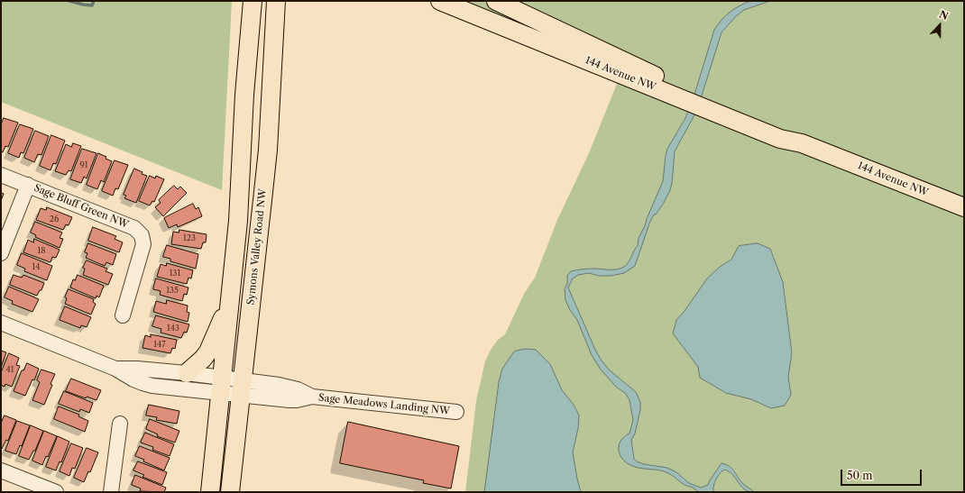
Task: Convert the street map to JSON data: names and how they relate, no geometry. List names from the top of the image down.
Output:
{
  "streets": {
    "main road": ["144 Avenue NW", "Symons Valley Road NW"],
    "street": ["Sage Bluff Green NW", "Sage Meadows Landing NW"]
  },
  "crossings": [
    ["Symons Valley Road NW", "Sage Meadows Landing NW"]
  ],
  "house_numbers": [
    "91",
    "26",
    "123",
    "18",
    "14",
    "131",
    "135",
    "143",
    "147",
    "41"
  ],
  "scale_bar": "50 m",
  "north": "top"
}
